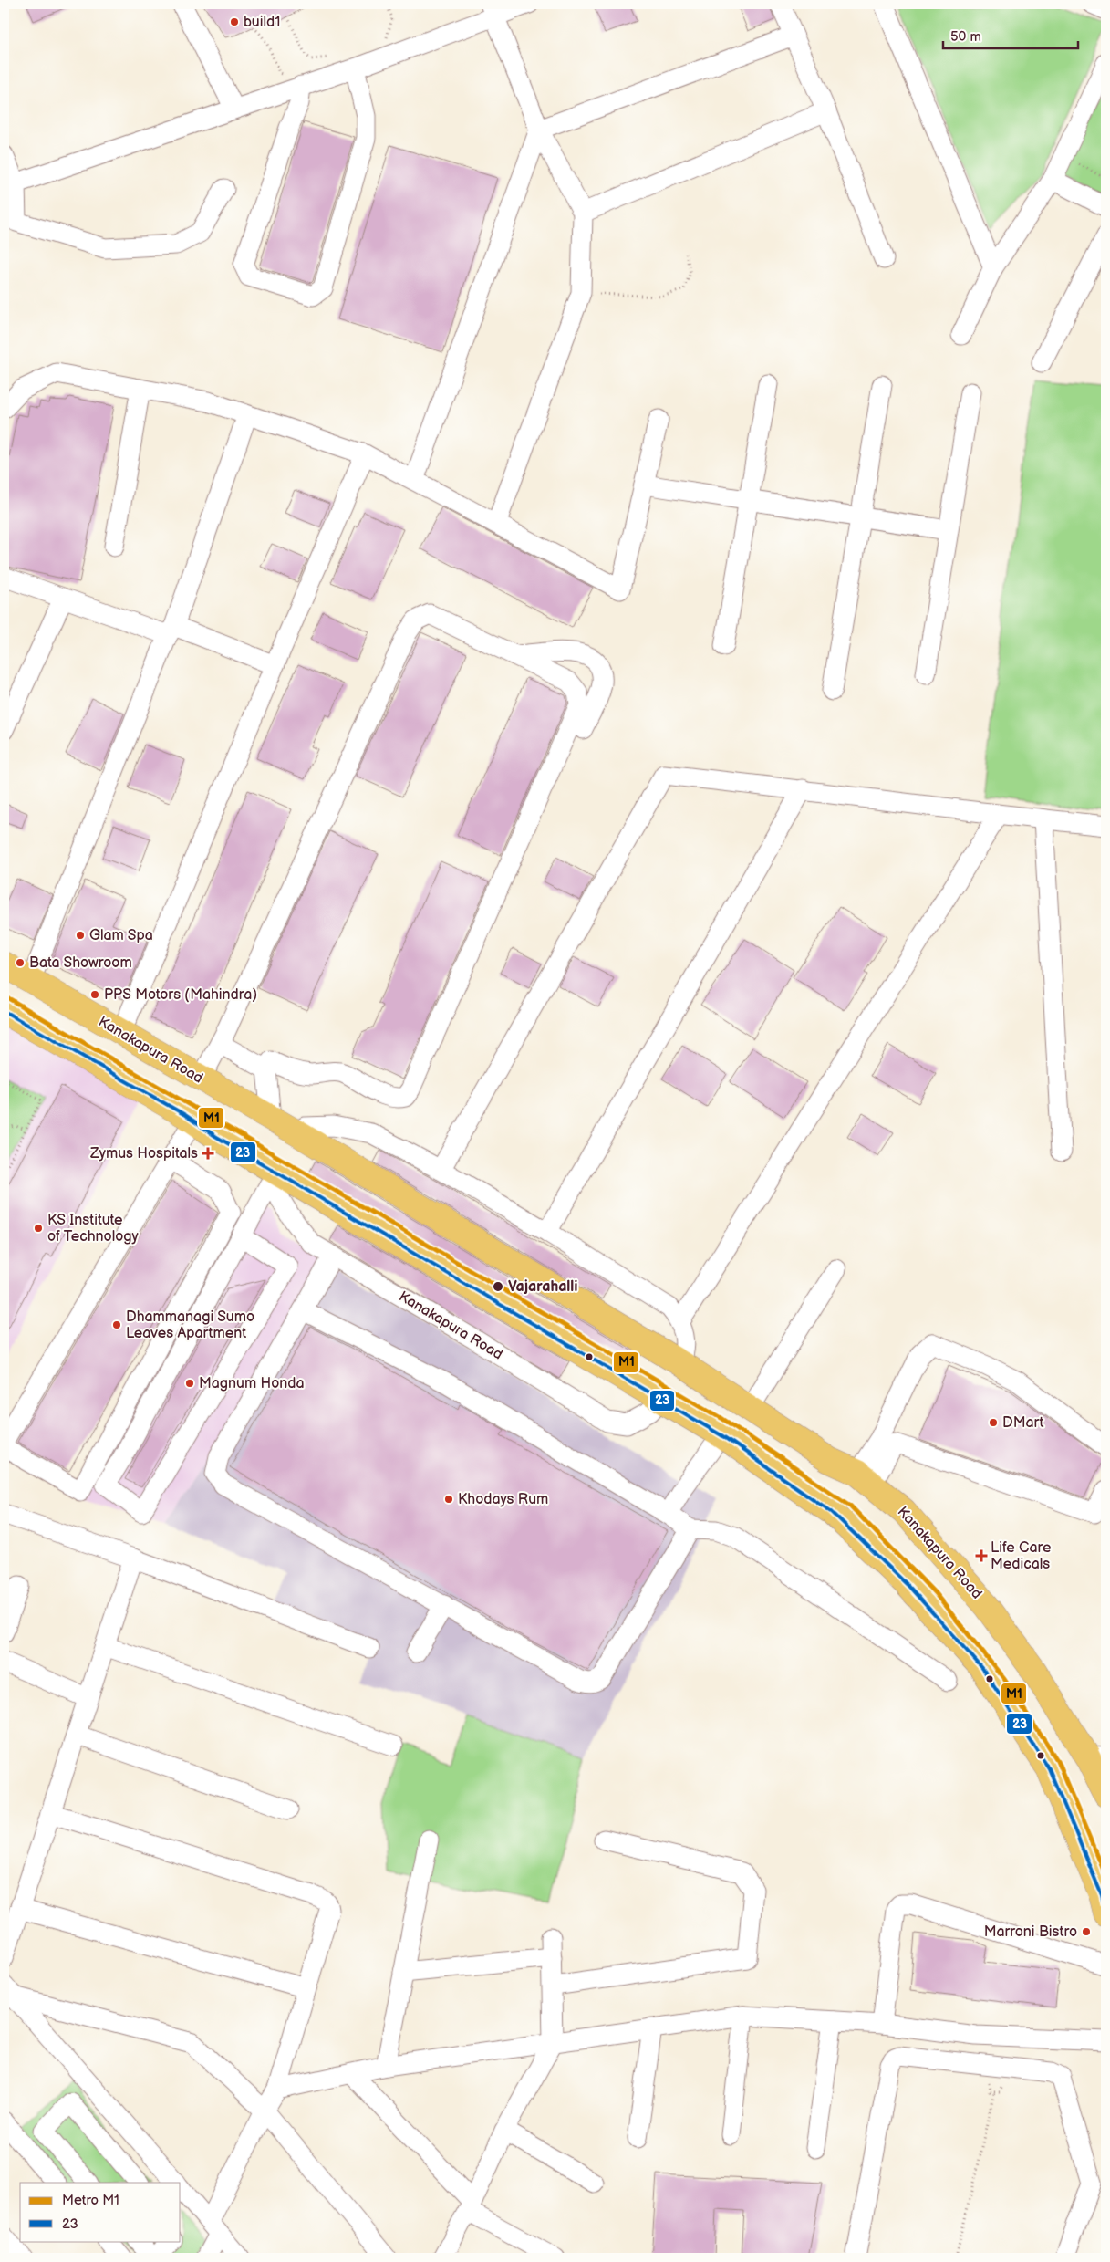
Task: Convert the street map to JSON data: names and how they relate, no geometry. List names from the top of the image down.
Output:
{
  "streets": {
    "highway": ["Kanakapura Road"]
  },
  "places": {
    "other": [
      "build1",
      "Glam Spa",
      "Bata Showroom",
      "PPS Motors (Mahindra)",
      "KS Institute of Technology",
      "Vajarahalli",
      "Dhammanagi Sumo Leaves Apartment",
      "Magnum Honda",
      "DMart",
      "Khodays Rum",
      "Marroni Bistro"
    ],
    "health": ["Zymus Hospitals", "Life Care Medicals"]
  },
  "lines": ["metro line M1", "transit line 23"],
  "legend": ["Metro M1", "23"],
  "scale_bar": "50 m"
}
